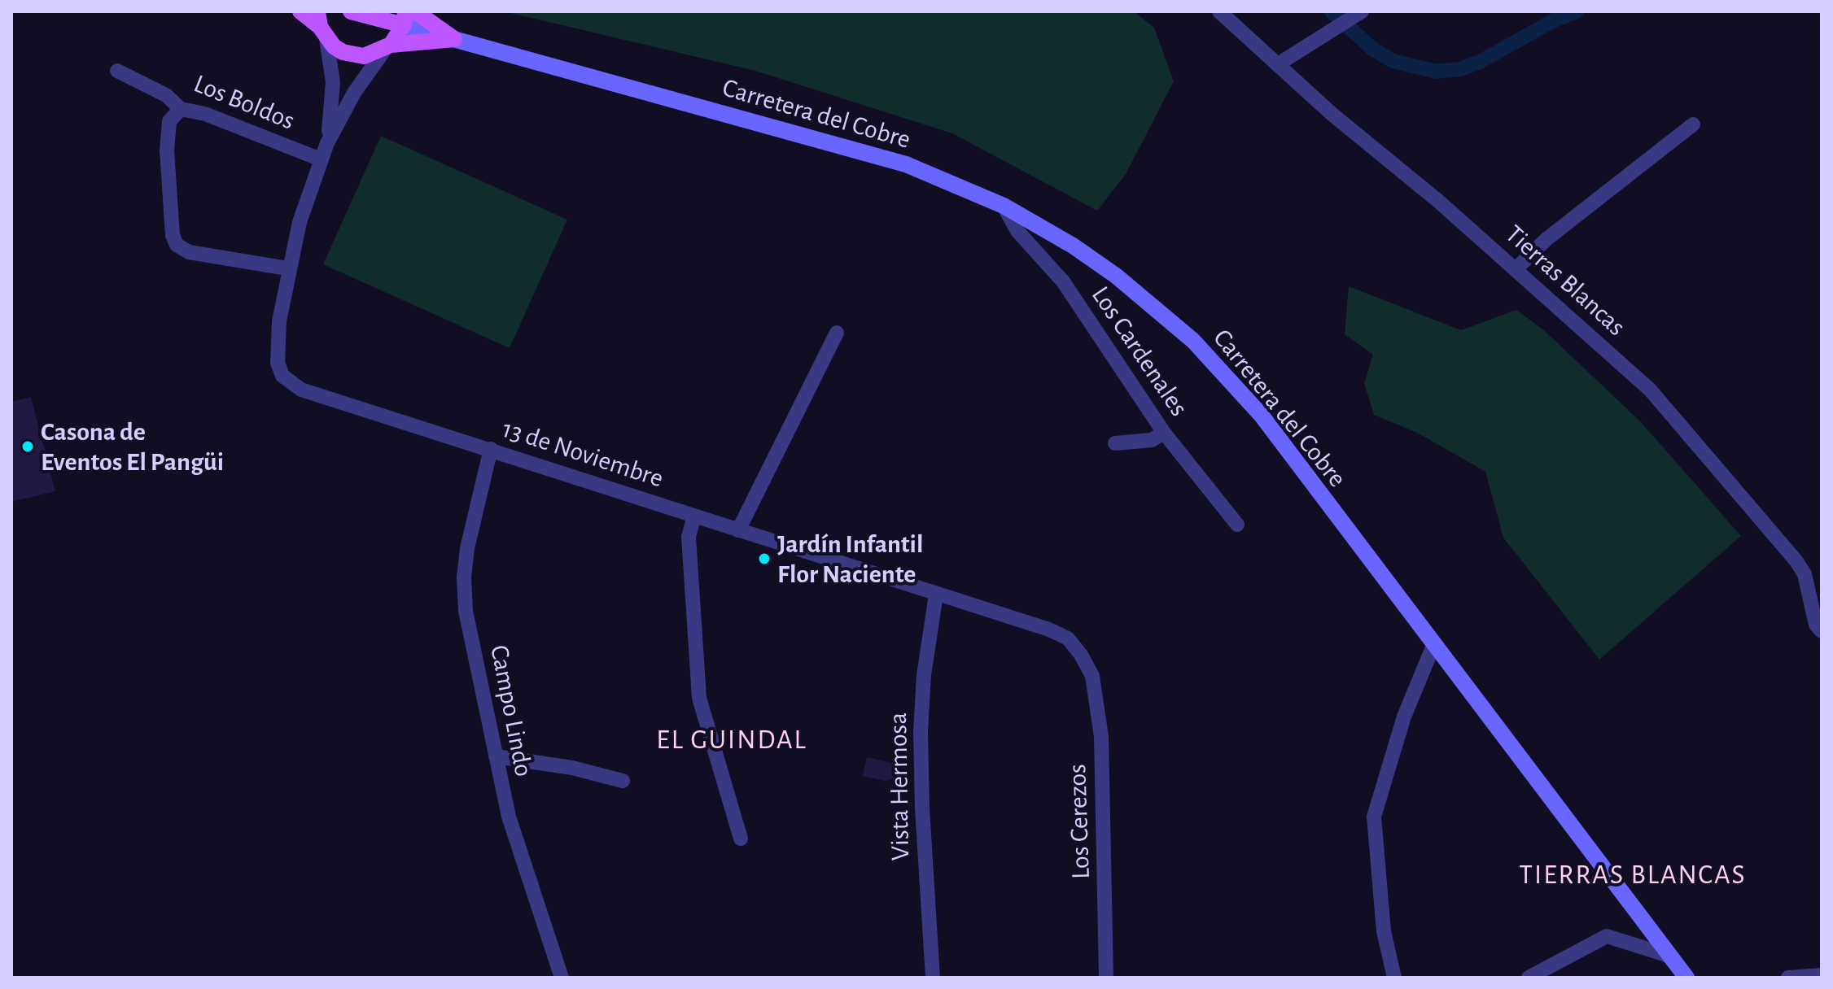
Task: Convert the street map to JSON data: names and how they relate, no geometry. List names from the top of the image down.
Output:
{
  "streets": {
    "main road": ["Carretera del Cobre"],
    "street": [
      "Los Boldos",
      "Tierras Blancas",
      "Los Cardenales",
      "13 de Noviembre",
      "Campo Lindo",
      "Vista Hermosa",
      "Los Cerezos"
    ]
  },
  "crossings": [
    ["Los Boldos", "13 de Noviembre"],
    ["Carretera del Cobre", "Los Cardenales"],
    ["13 de Noviembre", "Campo Lindo"],
    ["13 de Noviembre", "Vista Hermosa"],
    ["13 de Noviembre", "Los Cerezos"]
  ],
  "districts": ["EL GUINDAL", "TIERRAS BLANCAS"],
  "places": ["Casona de Eventos El Pangüi", "Jardín Infantil Flor Naciente"]
}
